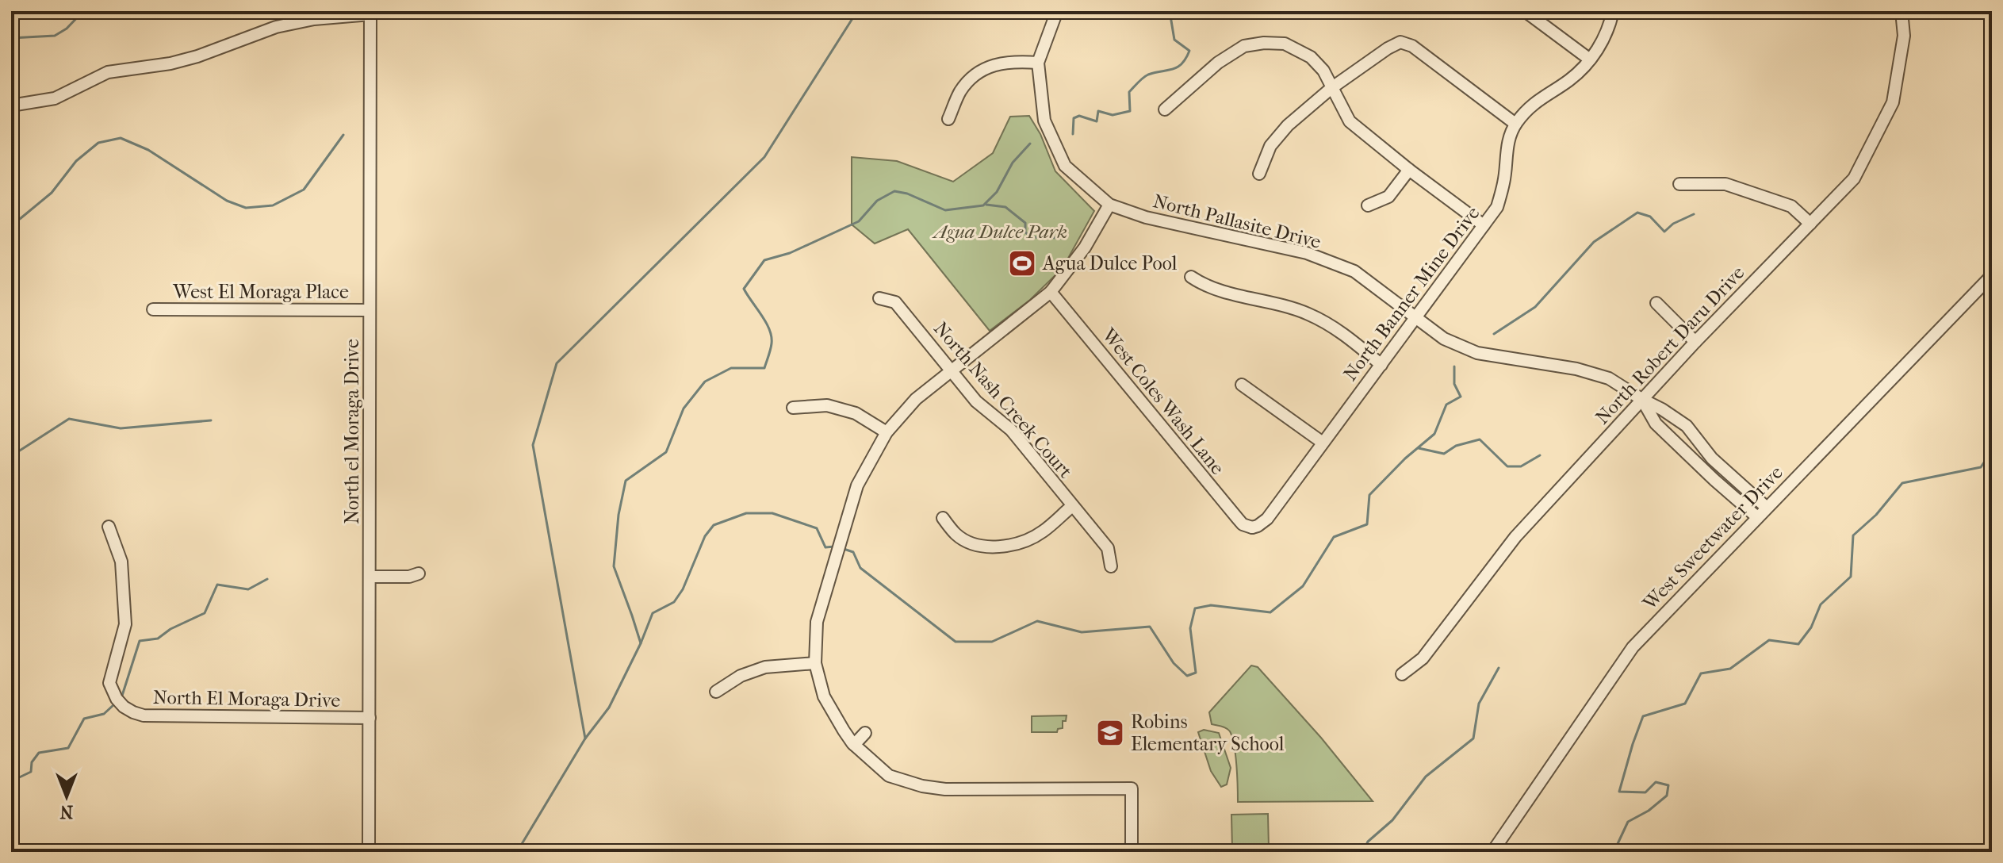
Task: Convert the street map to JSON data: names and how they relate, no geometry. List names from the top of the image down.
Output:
{
  "streets": {
    "street": [
      "North Pallasite Drive",
      "West El Moraga Place",
      "North Banner Mine Drive",
      "North Robert Daru Drive",
      "North Nash Creek Court",
      "West Coles Wash Lane",
      "North el Moraga Drive",
      "West Sweetwater Drive",
      "North El Moraga Drive"
    ]
  },
  "crossings": [
    ["North Pallasite Drive", "North Banner Mine Drive"],
    ["North Pallasite Drive", "North Robert Daru Drive"],
    ["North Pallasite Drive", "West Sweetwater Drive"],
    ["West El Moraga Place", "North el Moraga Drive"],
    ["North Banner Mine Drive", "West Coles Wash Lane"],
    ["North el Moraga Drive", "North El Moraga Drive"]
  ],
  "parks": ["Agua Dulce Park"],
  "places": {
    "sports": ["Agua Dulce Pool"],
    "school or university": ["Robins Elementary School"]
  },
  "north": "bottom"
}
